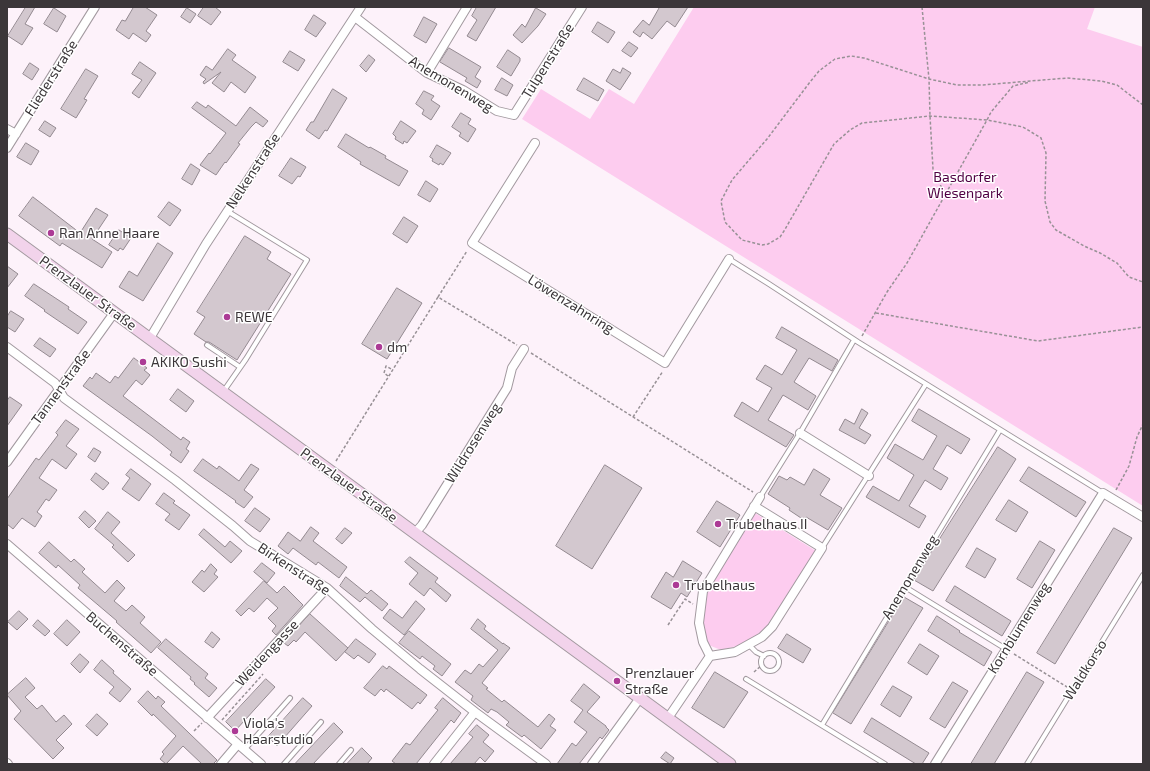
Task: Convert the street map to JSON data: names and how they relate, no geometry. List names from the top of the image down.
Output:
{
  "streets": {
    "main road": ["Prenzlauer Straße"],
    "street": [
      "Tulpenstraße",
      "Fliederstraße",
      "Anemonenweg",
      "Nelkenstraße",
      "Löwenzahnring",
      "Tannenstraße",
      "Wildrosenweg",
      "Birkenstraße",
      "Kornblumenweg",
      "Buchenstraße",
      "Weidengasse"
    ],
    "lane": ["Waldkorso"]
  },
  "crossings": [
    ["Tulpenstraße", "Anemonenweg"],
    ["Anemonenweg", "Nelkenstraße"],
    ["Nelkenstraße", "Prenzlauer Straße"],
    ["Prenzlauer Straße", "Tannenstraße"],
    ["Prenzlauer Straße", "Wildrosenweg"],
    ["Tannenstraße", "Birkenstraße"],
    ["Birkenstraße", "Weidengasse"],
    ["Buchenstraße", "Weidengasse"]
  ],
  "parks": ["Basdorfer Wiesenpark"],
  "places": [
    "Ran Anne Haare",
    "REWE",
    "dm",
    "AKIKO Sushi",
    "Trubelhaus II",
    "Trubelhaus",
    "Prenzlauer Straße",
    "Viola's Haarstudio"
  ]
}
